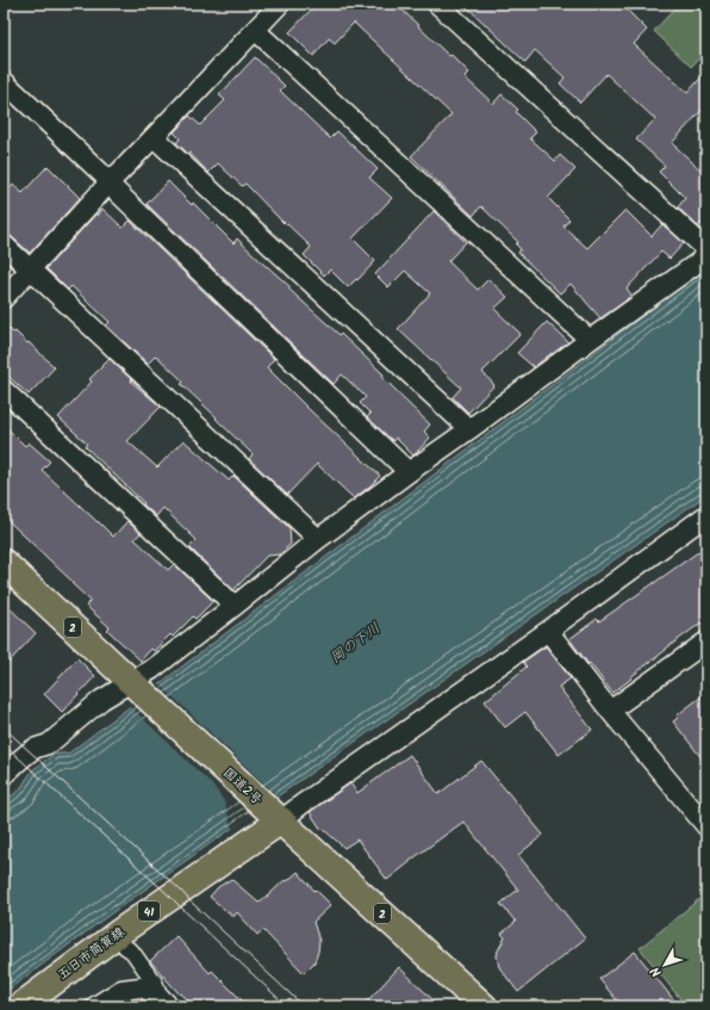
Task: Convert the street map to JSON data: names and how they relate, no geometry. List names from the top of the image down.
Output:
{
  "streets": {
    "main road": [
      "2",
      "国道2号",
      "41",
      "五日市筒賀線"
    ]
  },
  "crossings": [
    ["国道2号", "五日市筒賀線"]
  ],
  "water": ["岡の下川"],
  "north": "bottom left"
}
